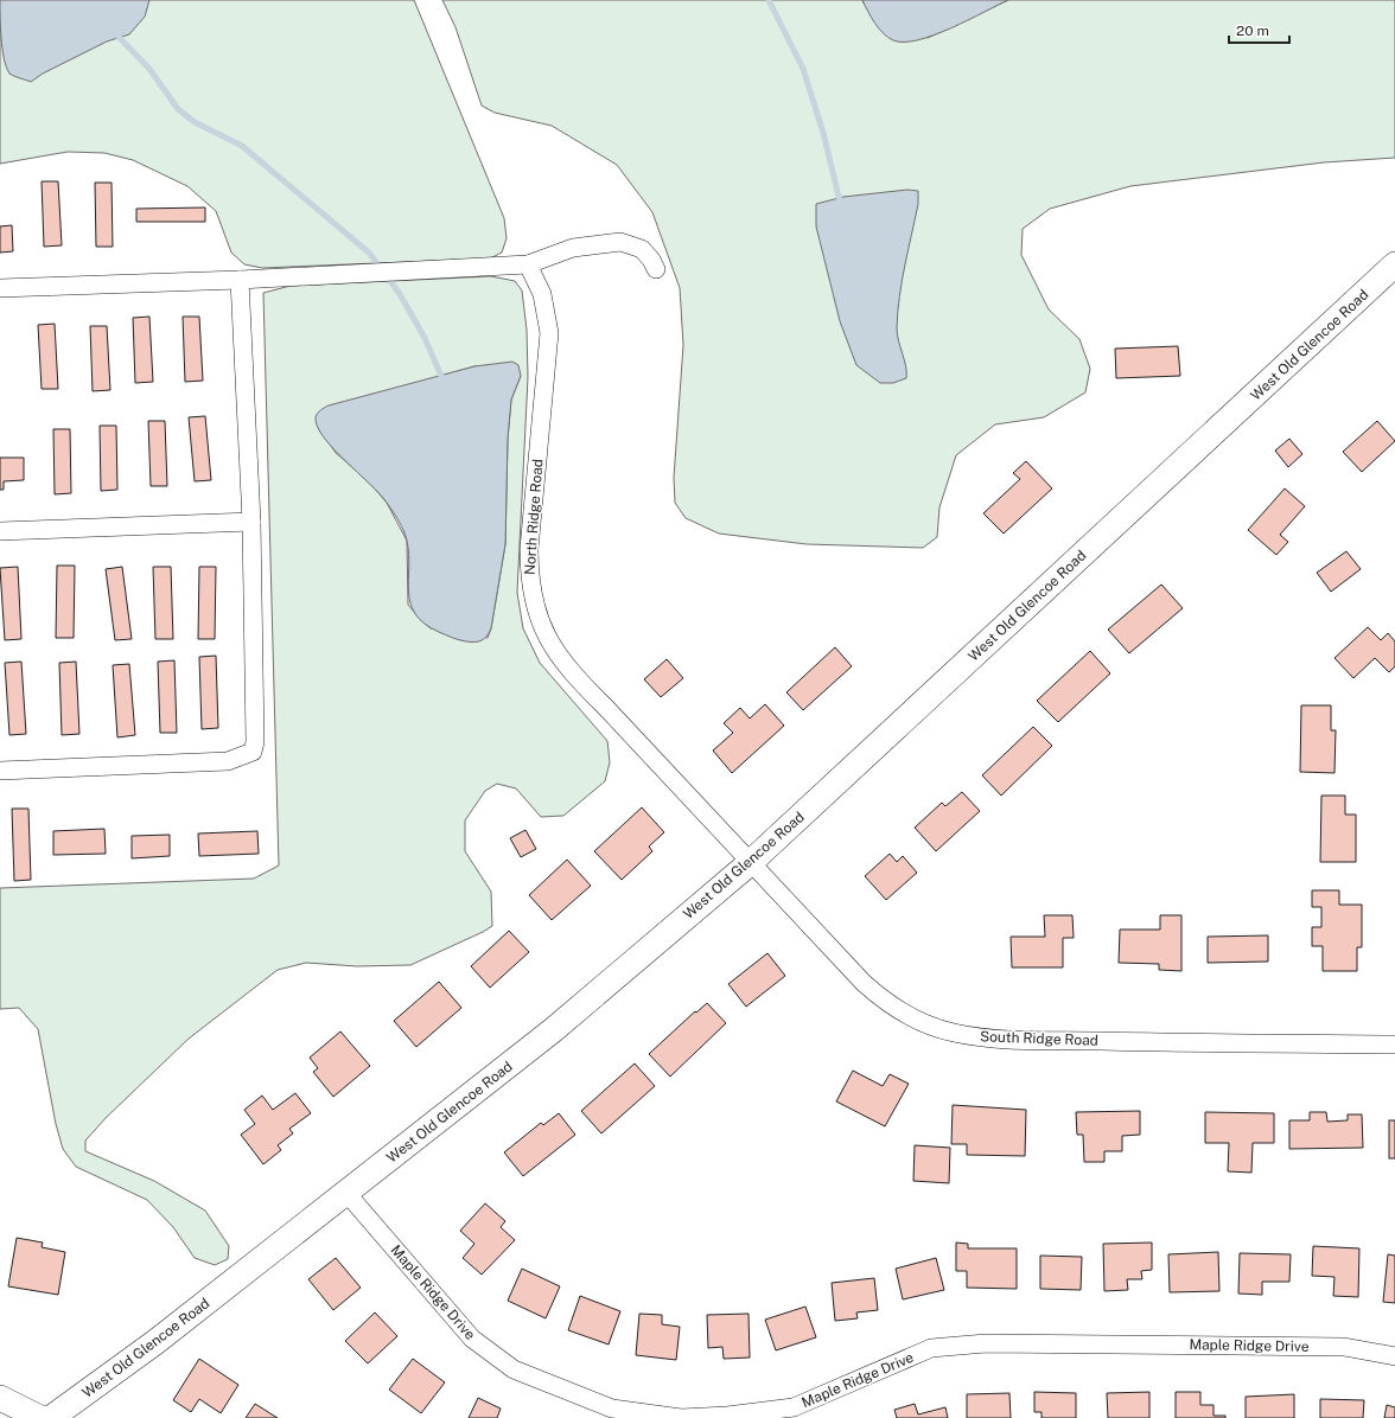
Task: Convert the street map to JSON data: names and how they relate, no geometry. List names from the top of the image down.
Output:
{
  "streets": {
    "street": [
      "West Old Glencoe Road",
      "North Ridge Road",
      "South Ridge Road",
      "Maple Ridge Drive"
    ]
  },
  "crossings": [
    ["West Old Glencoe Road", "North Ridge Road"],
    ["West Old Glencoe Road", "South Ridge Road"],
    ["West Old Glencoe Road", "Maple Ridge Drive"],
    ["North Ridge Road", "South Ridge Road"]
  ],
  "scale_bar": "20 m"
}
